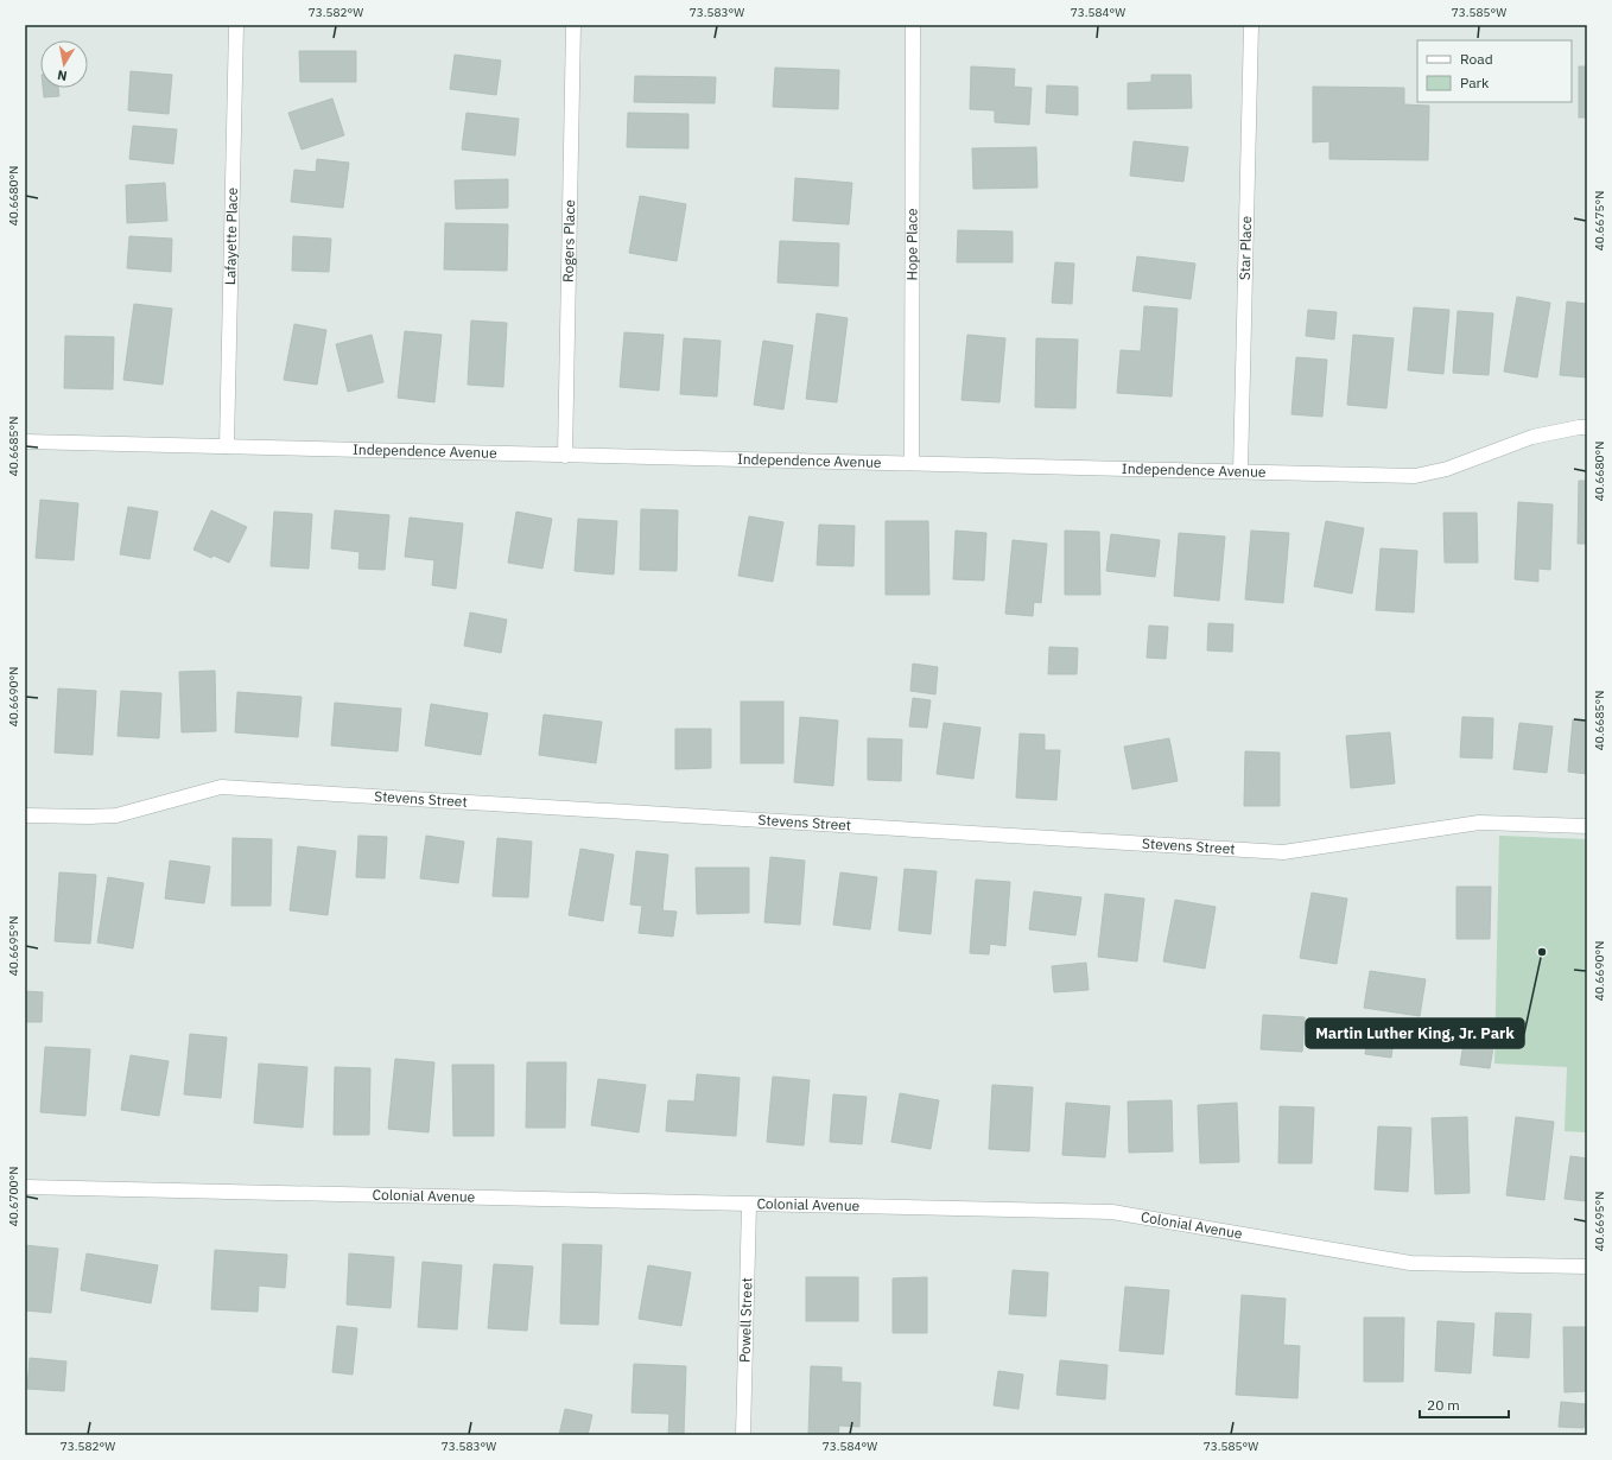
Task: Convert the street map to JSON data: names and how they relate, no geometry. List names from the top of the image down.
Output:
{
  "streets": {
    "street": [
      "Lafayette Place",
      "Rogers Place",
      "Hope Place",
      "Star Place",
      "Independence Avenue",
      "Stevens Street",
      "Colonial Avenue",
      "Powell Street"
    ]
  },
  "crossings": [
    ["Lafayette Place", "Independence Avenue"],
    ["Rogers Place", "Independence Avenue"],
    ["Hope Place", "Independence Avenue"],
    ["Star Place", "Independence Avenue"],
    ["Colonial Avenue", "Powell Street"]
  ],
  "places": ["Martin Luther King, Jr. Park"],
  "legend": ["Road", "Park"],
  "scale_bar": "20 m",
  "north": "bottom",
  "coordinates": [
    "73.582°W",
    "73.583°W",
    "73.584°W",
    "73.585°W",
    "40.6680°N",
    "40.6675°N",
    "40.6685°N",
    "40.6690°N",
    "40.6695°N",
    "40.6700°N"
  ]
}
